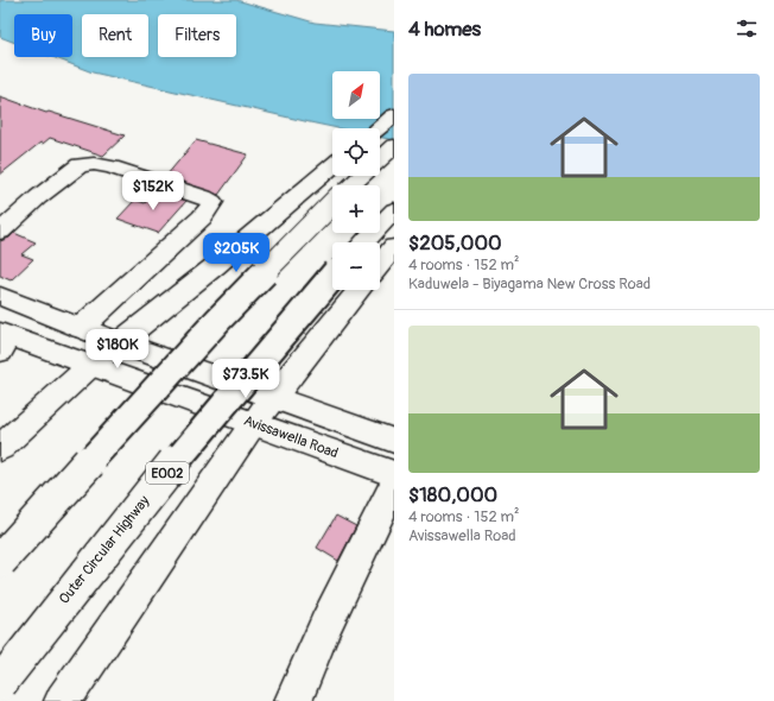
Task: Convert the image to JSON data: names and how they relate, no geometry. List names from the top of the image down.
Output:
{
  "streets": {
    "main road": ["Avissawella Road", "E002", "Outer Circular Highway"]
  },
  "north": "top right",
  "page": {
    "heading": "4 homes",
    "chip": ["Buy", "Rent", "Filters"],
    "list": [
      {
        "name": "$205,000",
        "note": "4 rooms · 152 m² · Kaduwela - Biyagama New Cross Road"
      },
      {
        "name": "$180,000",
        "note": "4 rooms · 152 m² · Avissawella Road"
      }
    ],
    "map_buttons": ["+", "−"],
    "price": [
      "$152K",
      "$205K",
      "$180K",
      "$73.5K"
    ]
  }
}
